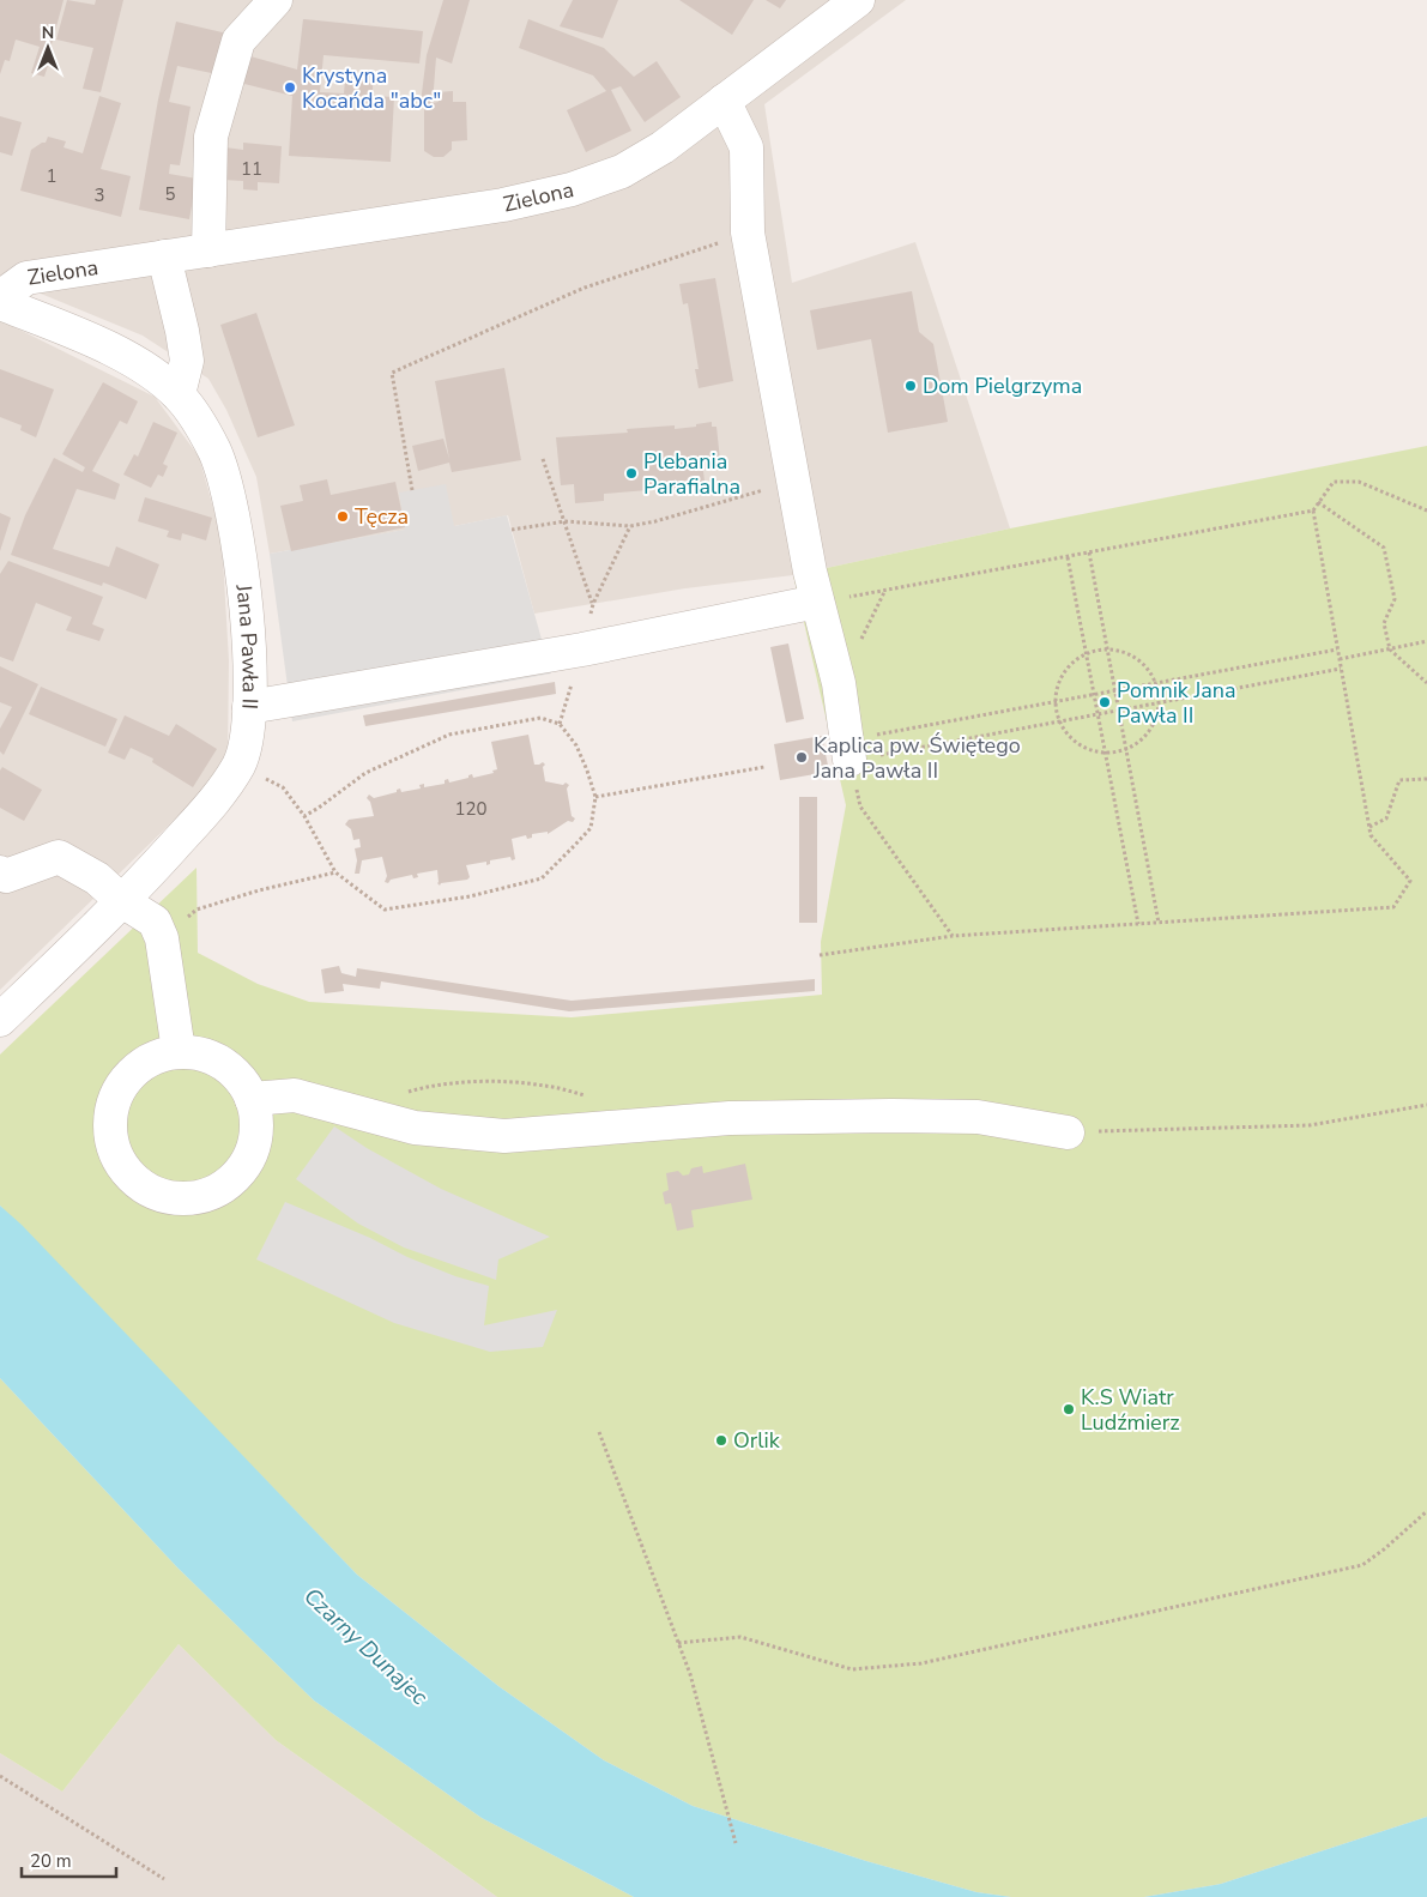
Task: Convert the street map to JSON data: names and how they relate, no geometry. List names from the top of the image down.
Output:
{
  "streets": {
    "street": ["Zielona", "Jana Pawła II"]
  },
  "water": ["Czarny Dunajec"],
  "places": [
    "Krystyna Kocańda \"abc\"",
    "Dom Pielgrzyma",
    "Plebania Parafialna",
    "Tęcza",
    "Pomnik Jana Pawła II",
    "Kaplica pw. Świętego Jana Pawła II",
    "K.S Wiatr Ludźmierz",
    "Orlik"
  ],
  "house_numbers": [
    "11",
    "1",
    "5",
    "3",
    "120"
  ],
  "scale_bar": "20 m",
  "north": "top"
}
